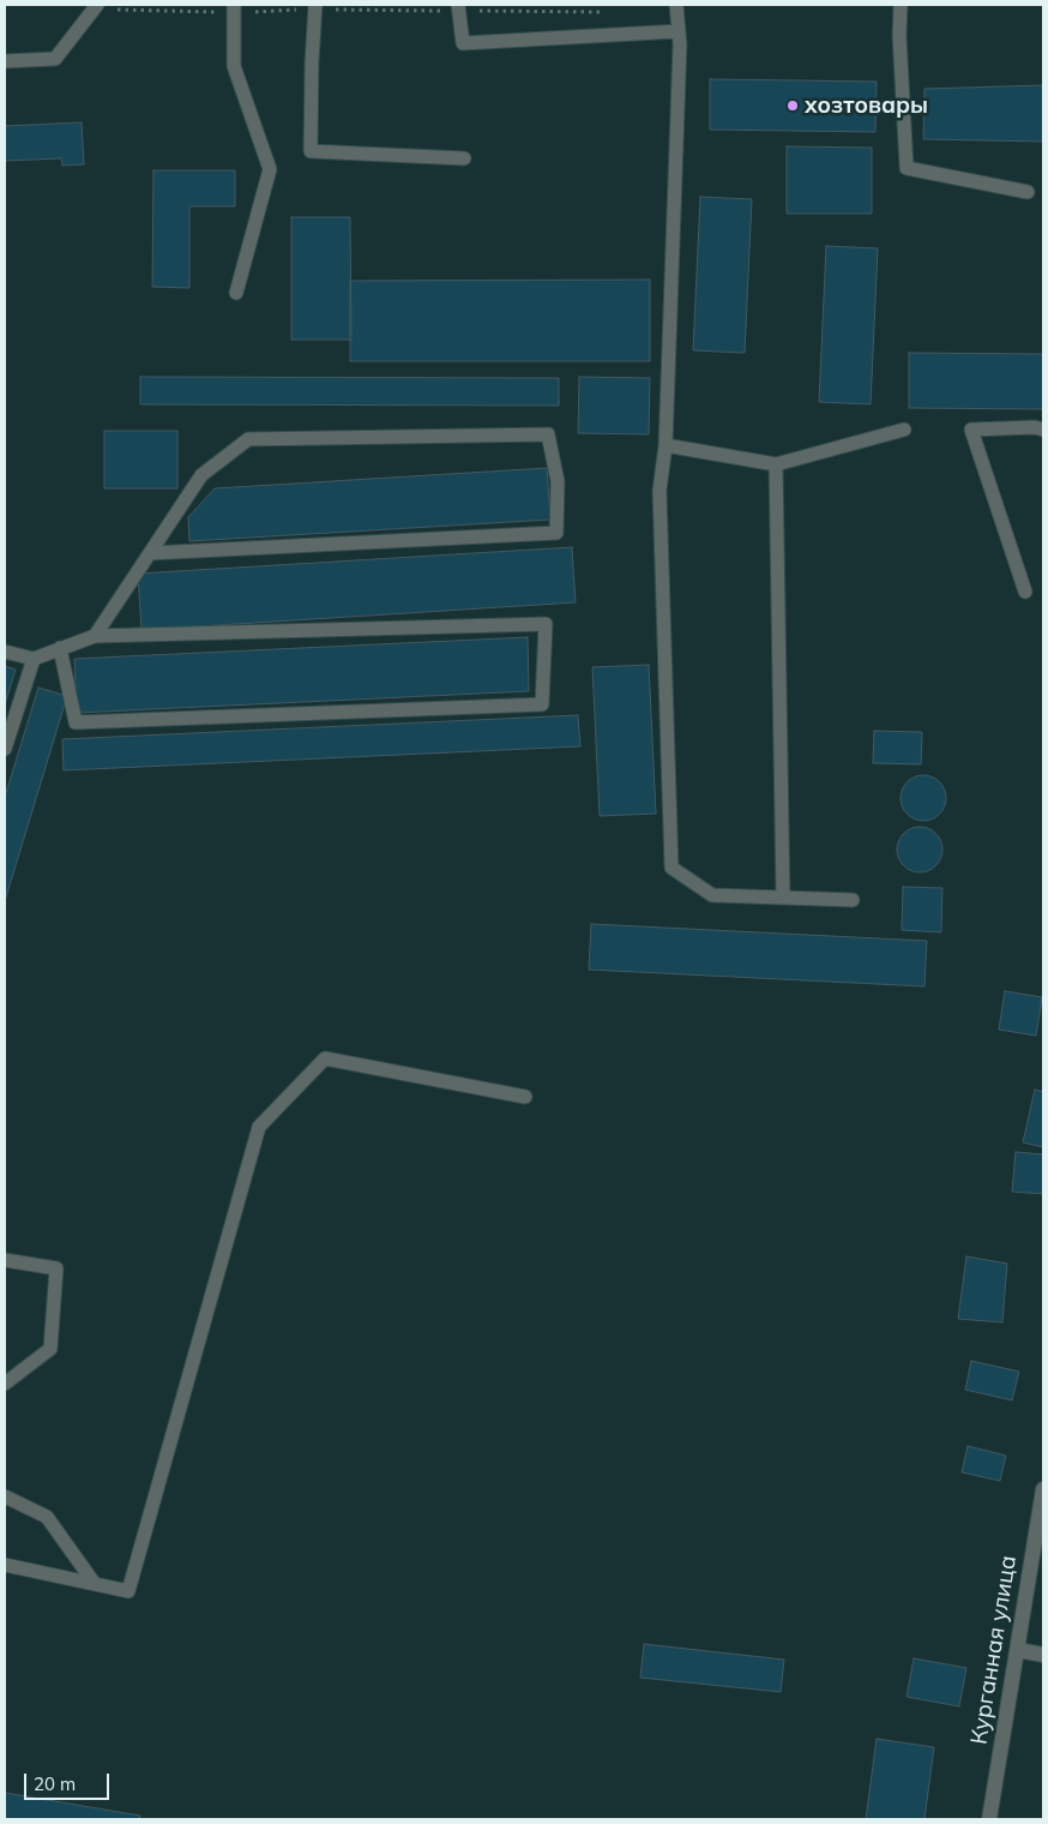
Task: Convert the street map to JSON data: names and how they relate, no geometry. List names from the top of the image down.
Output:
{
  "streets": {
    "street": ["Курганная улица"]
  },
  "places": ["хозтовары"],
  "scale_bar": "20 m"
}
